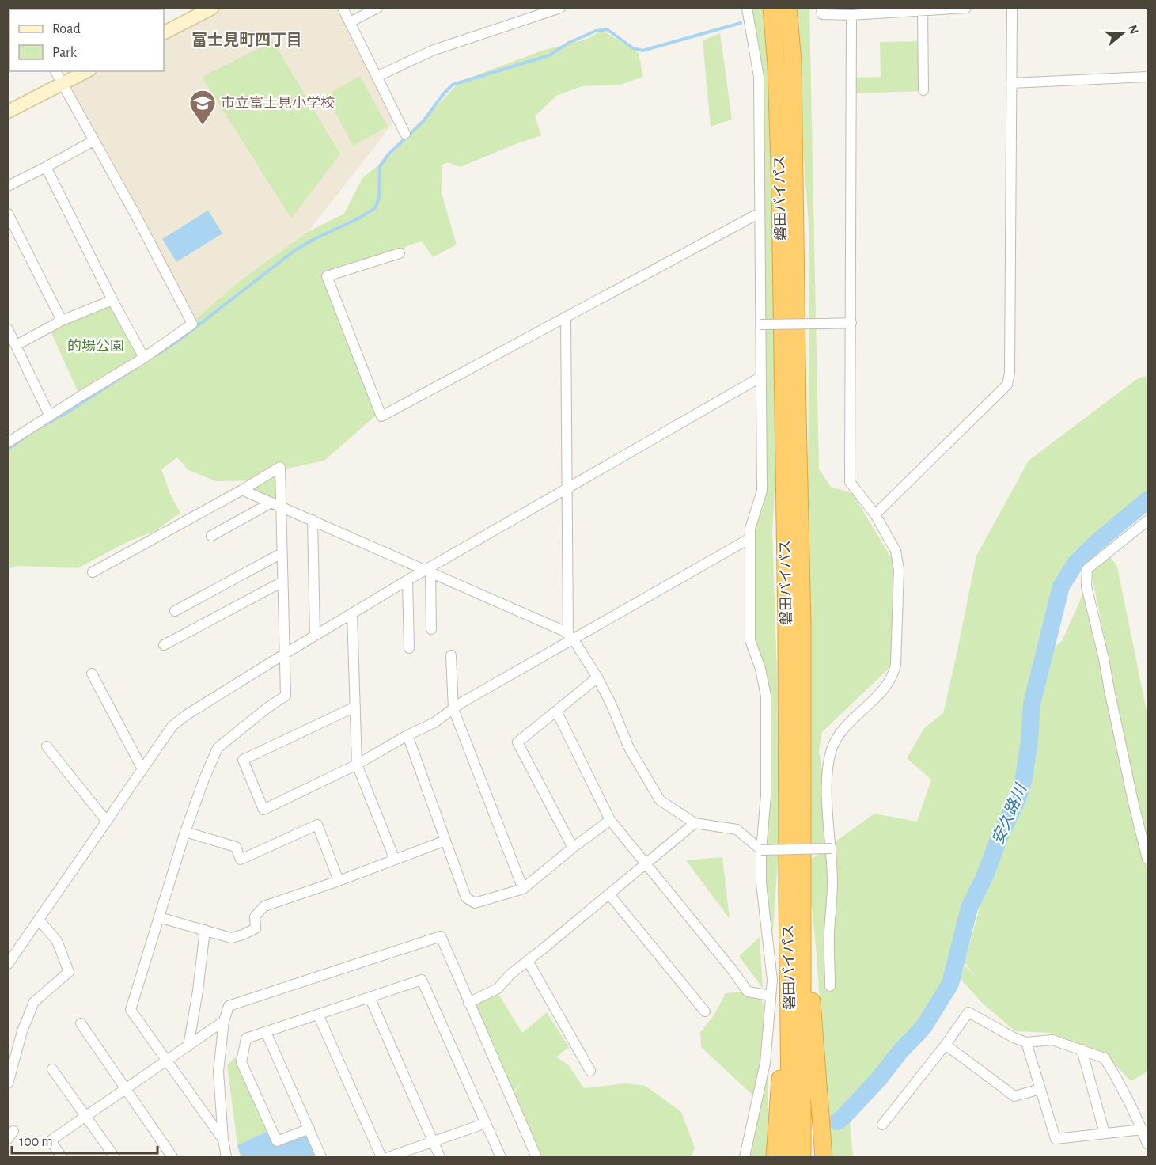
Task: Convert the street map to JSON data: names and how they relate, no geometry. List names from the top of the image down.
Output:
{
  "streets": {
    "highway": ["磐田バイパス"]
  },
  "districts": ["富士見町四丁目"],
  "water": ["安久路川"],
  "parks": ["的場公園"],
  "places": {
    "school or university": ["市立富士見小学校"]
  },
  "legend": ["Road", "Park"],
  "scale_bar": "100 m",
  "north": "right"
}
